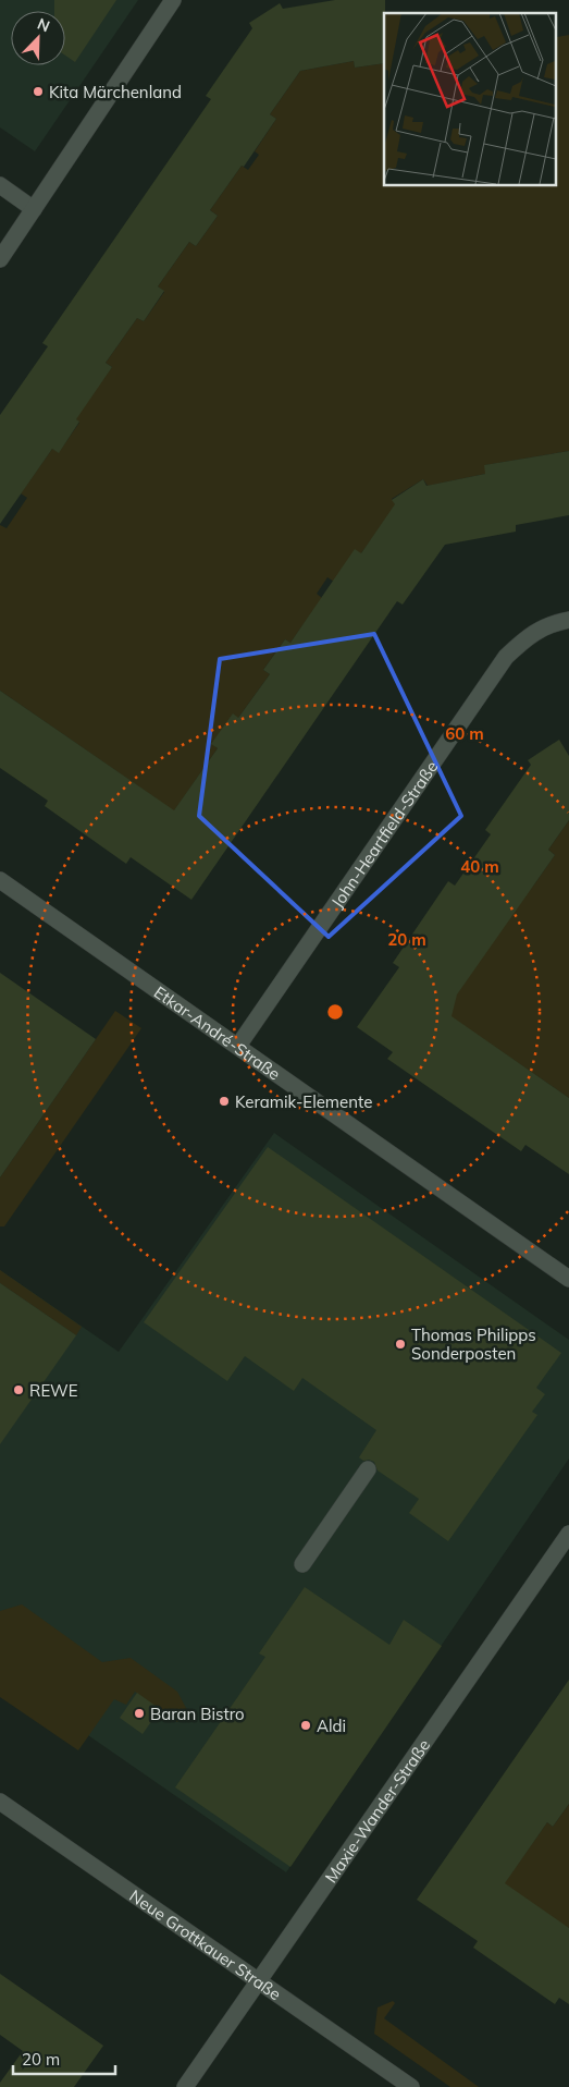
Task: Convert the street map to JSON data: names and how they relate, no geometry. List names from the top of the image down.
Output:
{
  "streets": {
    "street": [
      "John-Heartfield-Straße",
      "Etkar-André-Straße",
      "Maxie-Wander-Straße",
      "Neue Grottkauer Straße"
    ]
  },
  "crossings": [
    ["John-Heartfield-Straße", "Etkar-André-Straße"],
    ["Maxie-Wander-Straße", "Neue Grottkauer Straße"]
  ],
  "places": [
    "Kita Märchenland",
    "Keramik-Elemente",
    "Thomas Philipps Sonderposten",
    "REWE",
    "Baran Bistro",
    "Aldi"
  ],
  "scale_bar": "20 m",
  "north": "top right",
  "rings": ["60 m", "40 m", "20 m"]
}
